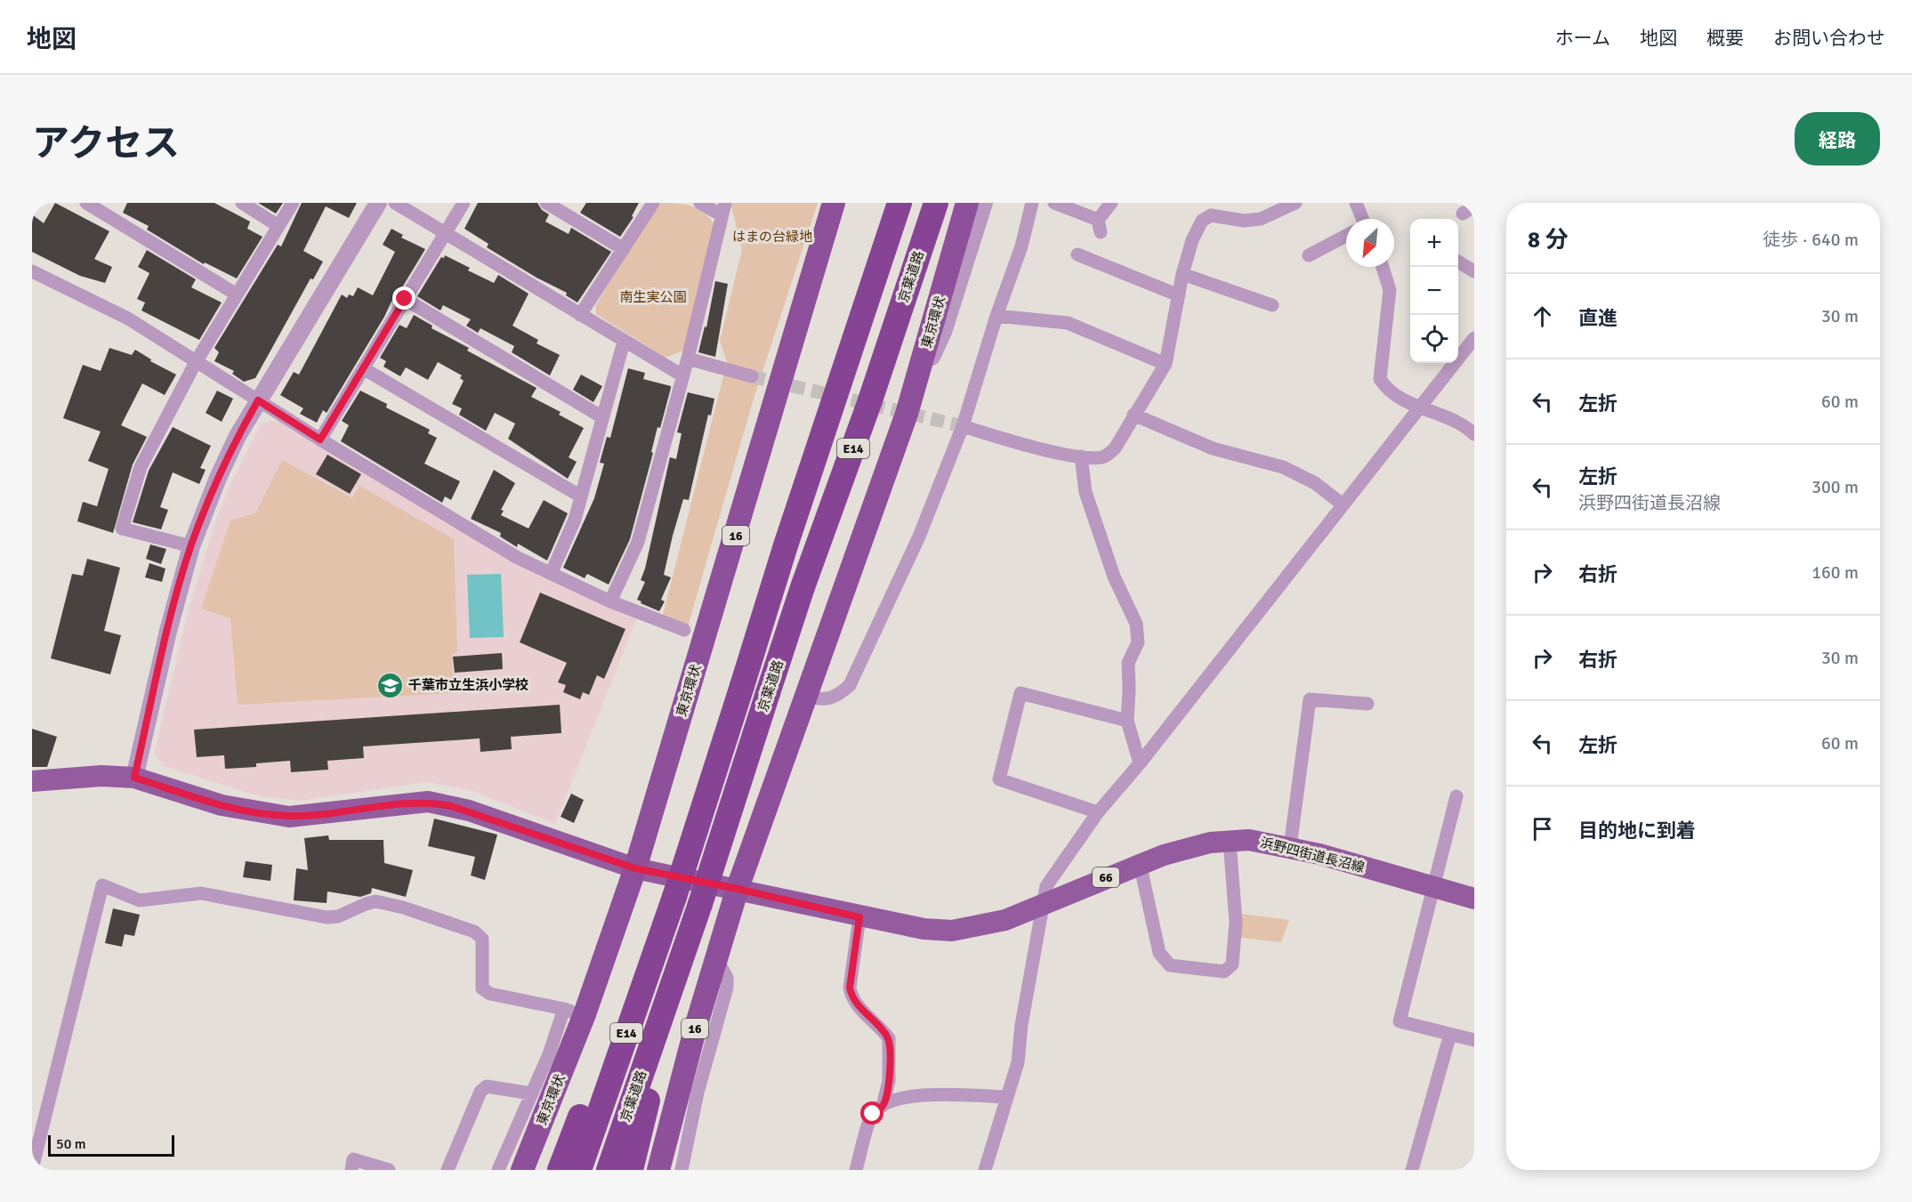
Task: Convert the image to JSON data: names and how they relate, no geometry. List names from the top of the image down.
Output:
{
  "streets": {
    "highway": [
      "京葉道路",
      "東京環状",
      "E14",
      "16"
    ],
    "main road": ["浜野四街道長沼線", "66"]
  },
  "crossings": [
    ["東京環状", "浜野四街道長沼線"]
  ],
  "parks": ["はまの台緑地", "南生実公園"],
  "places": {
    "school or university": ["千葉市立生浜小学校"]
  },
  "scale_bar": "50 m",
  "north": "bottom left",
  "page": {
    "header": "地図",
    "nav": [
      "ホーム",
      "地図",
      "概要",
      "お問い合わせ"
    ],
    "title": "アクセス",
    "buttons": "経路",
    "heading": ["8 分", "徒歩 · 640 m"],
    "map_buttons": ["+", "−"],
    "list": [
      ["直進", "30 m"],
      ["左折", "60 m"],
      ["左折", "浜野四街道長沼線", "300 m"],
      ["右折", "160 m"],
      ["右折", "30 m"],
      ["左折", "60 m"],
      "目的地に到着"
    ],
    "scale": "50 m"
  }
}
